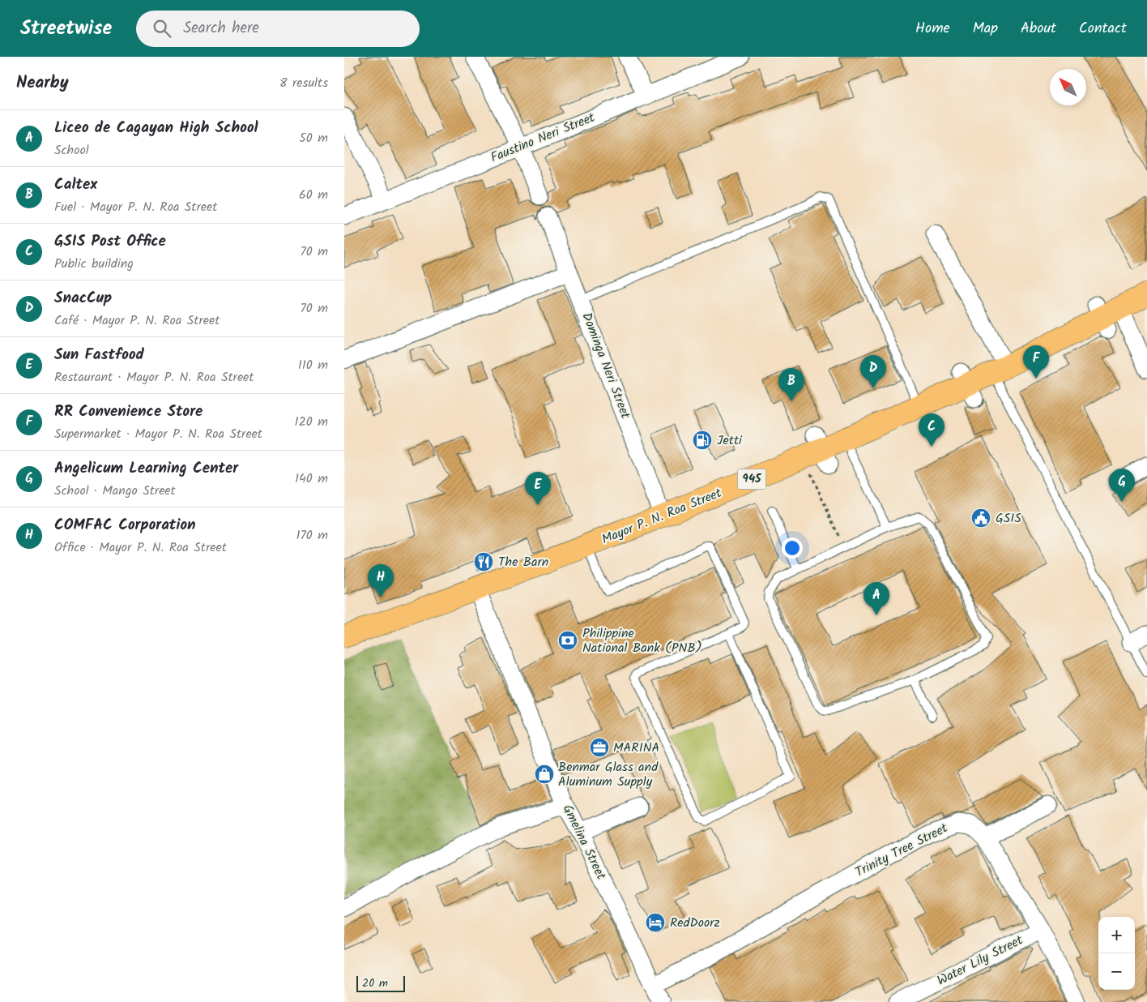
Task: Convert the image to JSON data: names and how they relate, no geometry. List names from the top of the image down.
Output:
{
  "streets": {
    "main road": ["945", "Mayor P. N. Roa Street"],
    "street": [
      "Faustino Neri Street",
      "Dominga Neri Street",
      "Gmelina Street",
      "Trinity Tree Street",
      "Water Lily Street"
    ]
  },
  "crossings": [
    ["Dominga Neri Street", "Mayor P. N. Roa Street"],
    ["Mayor P. N. Roa Street", "Gmelina Street"],
    ["Gmelina Street", "Trinity Tree Street"],
    ["Trinity Tree Street", "Water Lily Street"]
  ],
  "places": {
    "fuel station": ["Jetti"],
    "public building": ["GSIS"],
    "restaurant": ["The Barn"],
    "bank": ["Philippine National Bank (PNB)"],
    "office": ["MARINA"],
    "shop": ["Benmar Glass and Aluminum Supply"],
    "hotel": ["RedDoorz"]
  },
  "scale_bar": "20 m",
  "north": "top left",
  "page": {
    "header": "Streetwise",
    "search": "Search here",
    "nav": [
      "Home",
      "Map",
      "About",
      "Contact"
    ],
    "heading": ["Nearby", "8 results"],
    "list": [
      {
        "mark": "A",
        "name": "Liceo de Cagayan High School",
        "note": "School",
        "value": "50 m"
      },
      {
        "mark": "B",
        "name": "Caltex",
        "note": "Fuel · Mayor P. N. Roa Street",
        "value": "60 m"
      },
      {
        "mark": "C",
        "name": "GSIS Post Office",
        "note": "Public building",
        "value": "70 m"
      },
      {
        "mark": "D",
        "name": "SnacCup",
        "note": "Café · Mayor P. N. Roa Street",
        "value": "70 m"
      },
      {
        "mark": "E",
        "name": "Sun Fastfood",
        "note": "Restaurant · Mayor P. N. Roa Street",
        "value": "110 m"
      },
      {
        "mark": "F",
        "name": "RR Convenience Store",
        "note": "Supermarket · Mayor P. N. Roa Street",
        "value": "120 m"
      },
      {
        "mark": "G",
        "name": "Angelicum Learning Center",
        "note": "School · Mango Street",
        "value": "140 m"
      },
      {
        "mark": "H",
        "name": "COMFAC Corporation",
        "note": "Office · Mayor P. N. Roa Street",
        "value": "170 m"
      }
    ],
    "pins": [
      "F",
      "D",
      "B",
      "C",
      "G",
      "E",
      "H",
      "A"
    ],
    "map_buttons": ["+", "−"],
    "scale": "20 m"
  }
}
